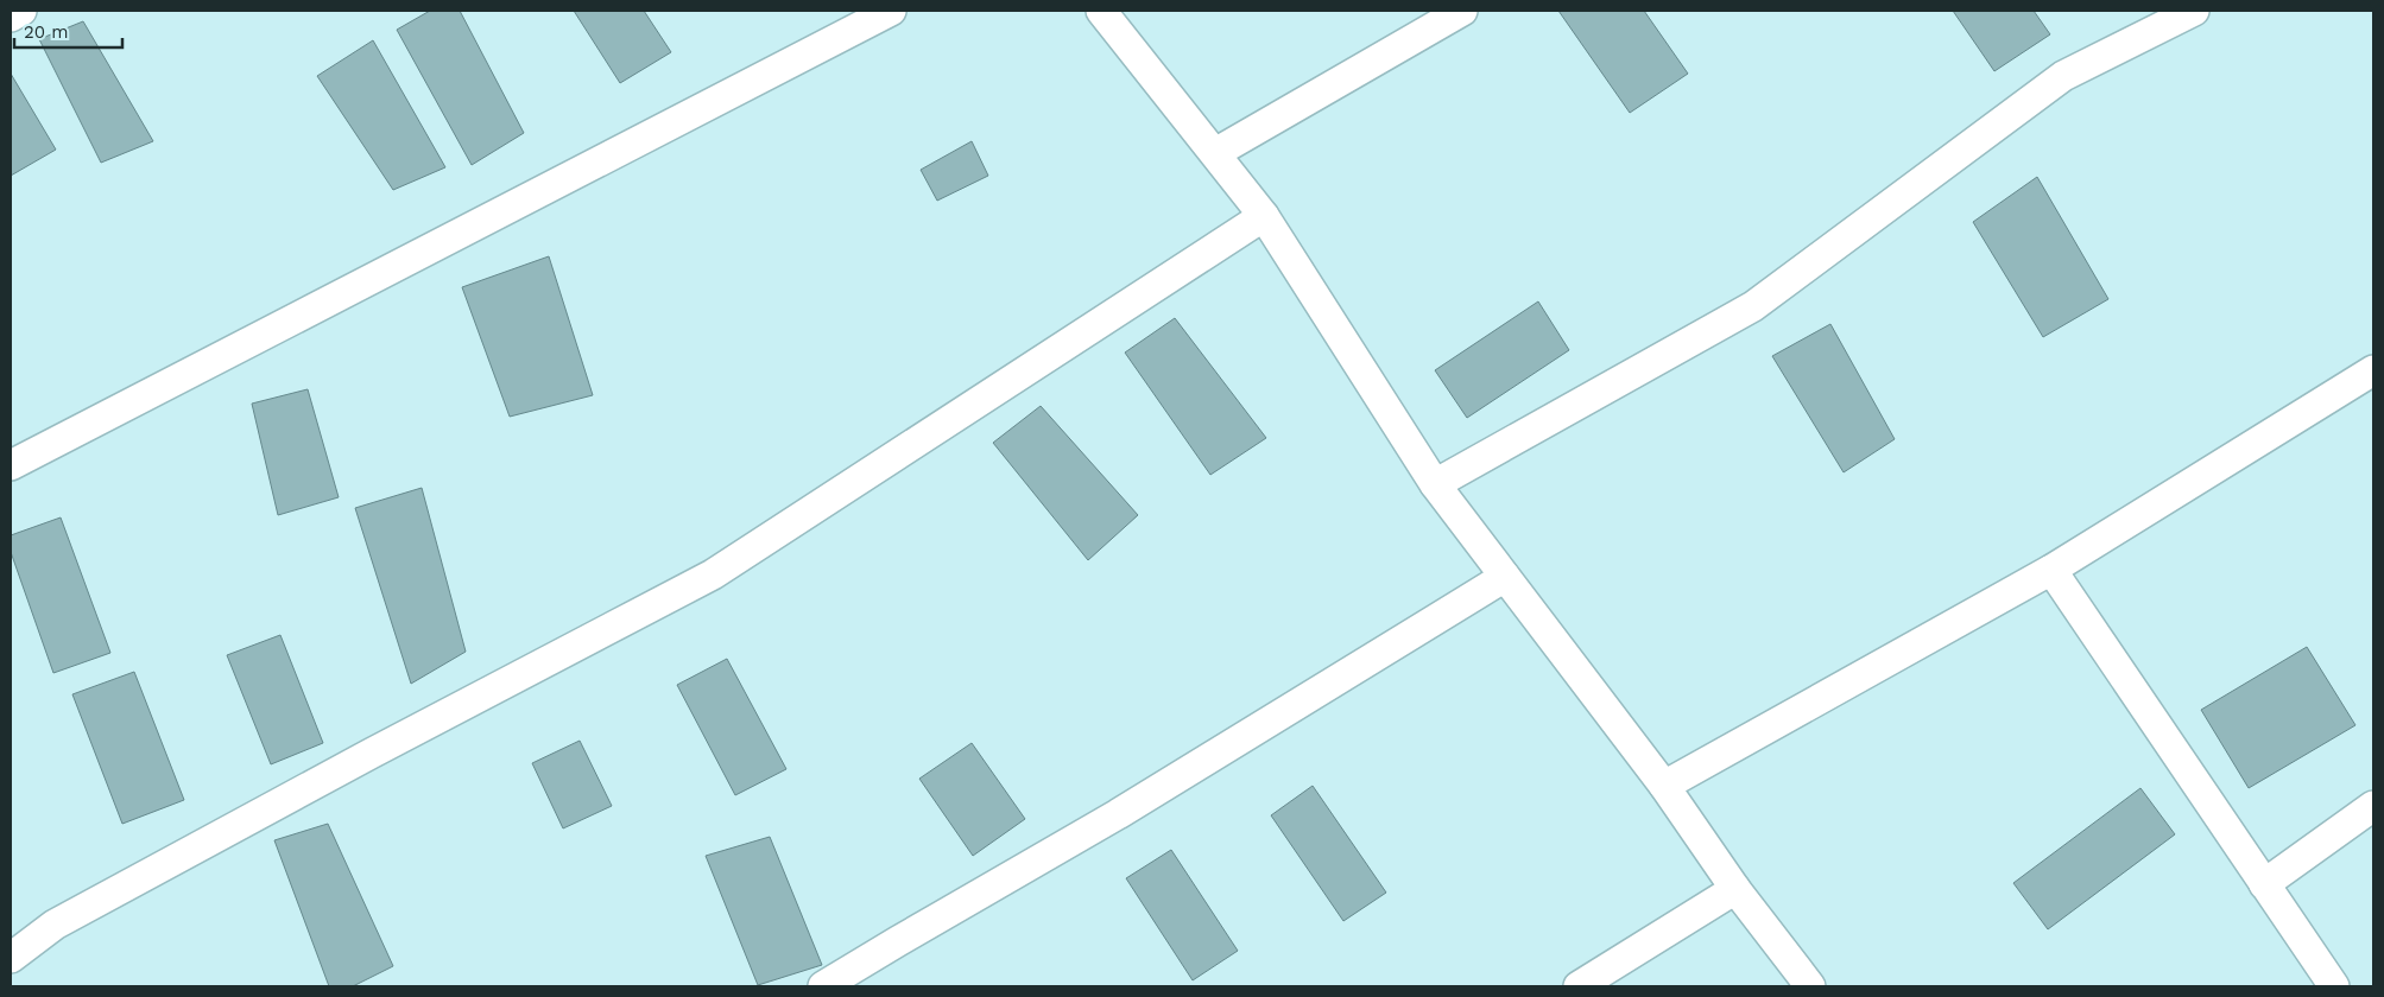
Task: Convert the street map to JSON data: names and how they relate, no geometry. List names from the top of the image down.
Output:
{
  "scale_bar": "20 m"
}
